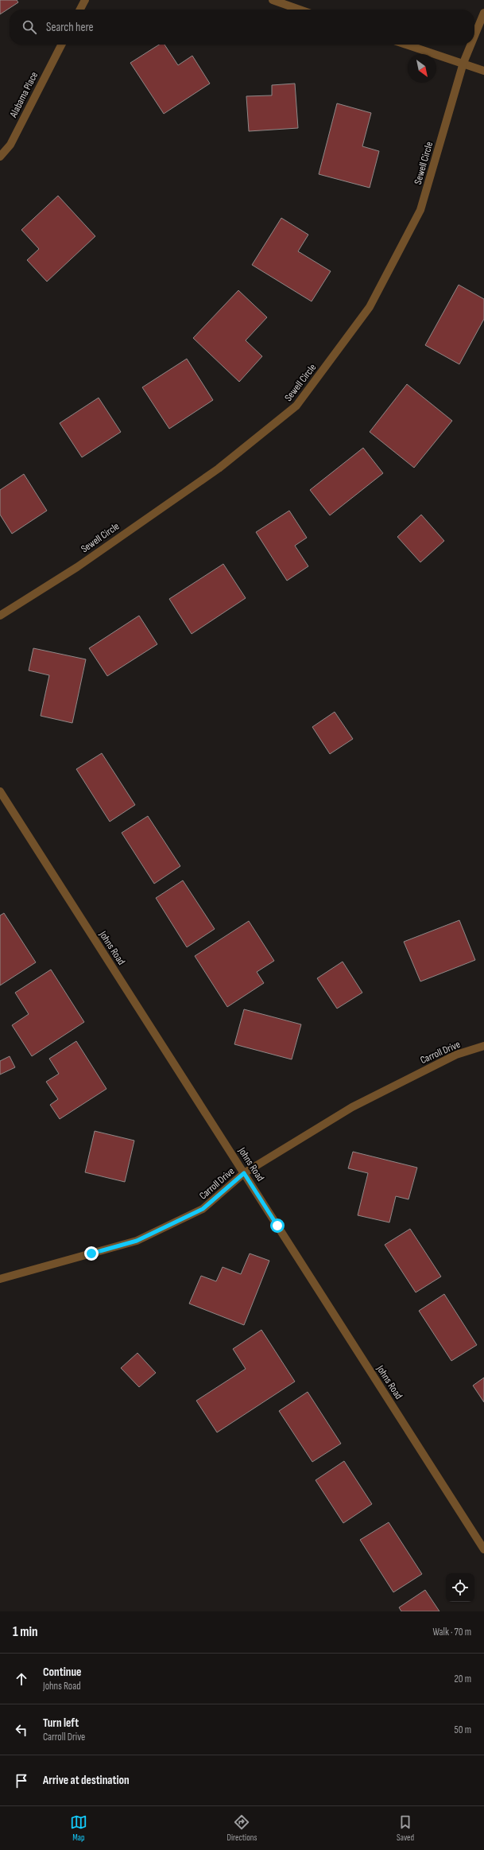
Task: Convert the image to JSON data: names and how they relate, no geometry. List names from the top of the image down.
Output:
{
  "streets": {
    "street": [
      "Alabama Place",
      "Sewell Circle",
      "Johns Road",
      "Carroll Drive"
    ]
  },
  "crossings": [
    ["Johns Road", "Carroll Drive"]
  ],
  "north": "bottom right",
  "page": {
    "search": "Search here",
    "heading": ["1 min", "Walk · 70 m"],
    "list": [
      ["Continue", "Johns Road", "20 m"],
      ["Turn left", "Carroll Drive", "50 m"],
      "Arrive at destination"
    ],
    "nav": ["Map", "Directions", "Saved"]
  }
}
